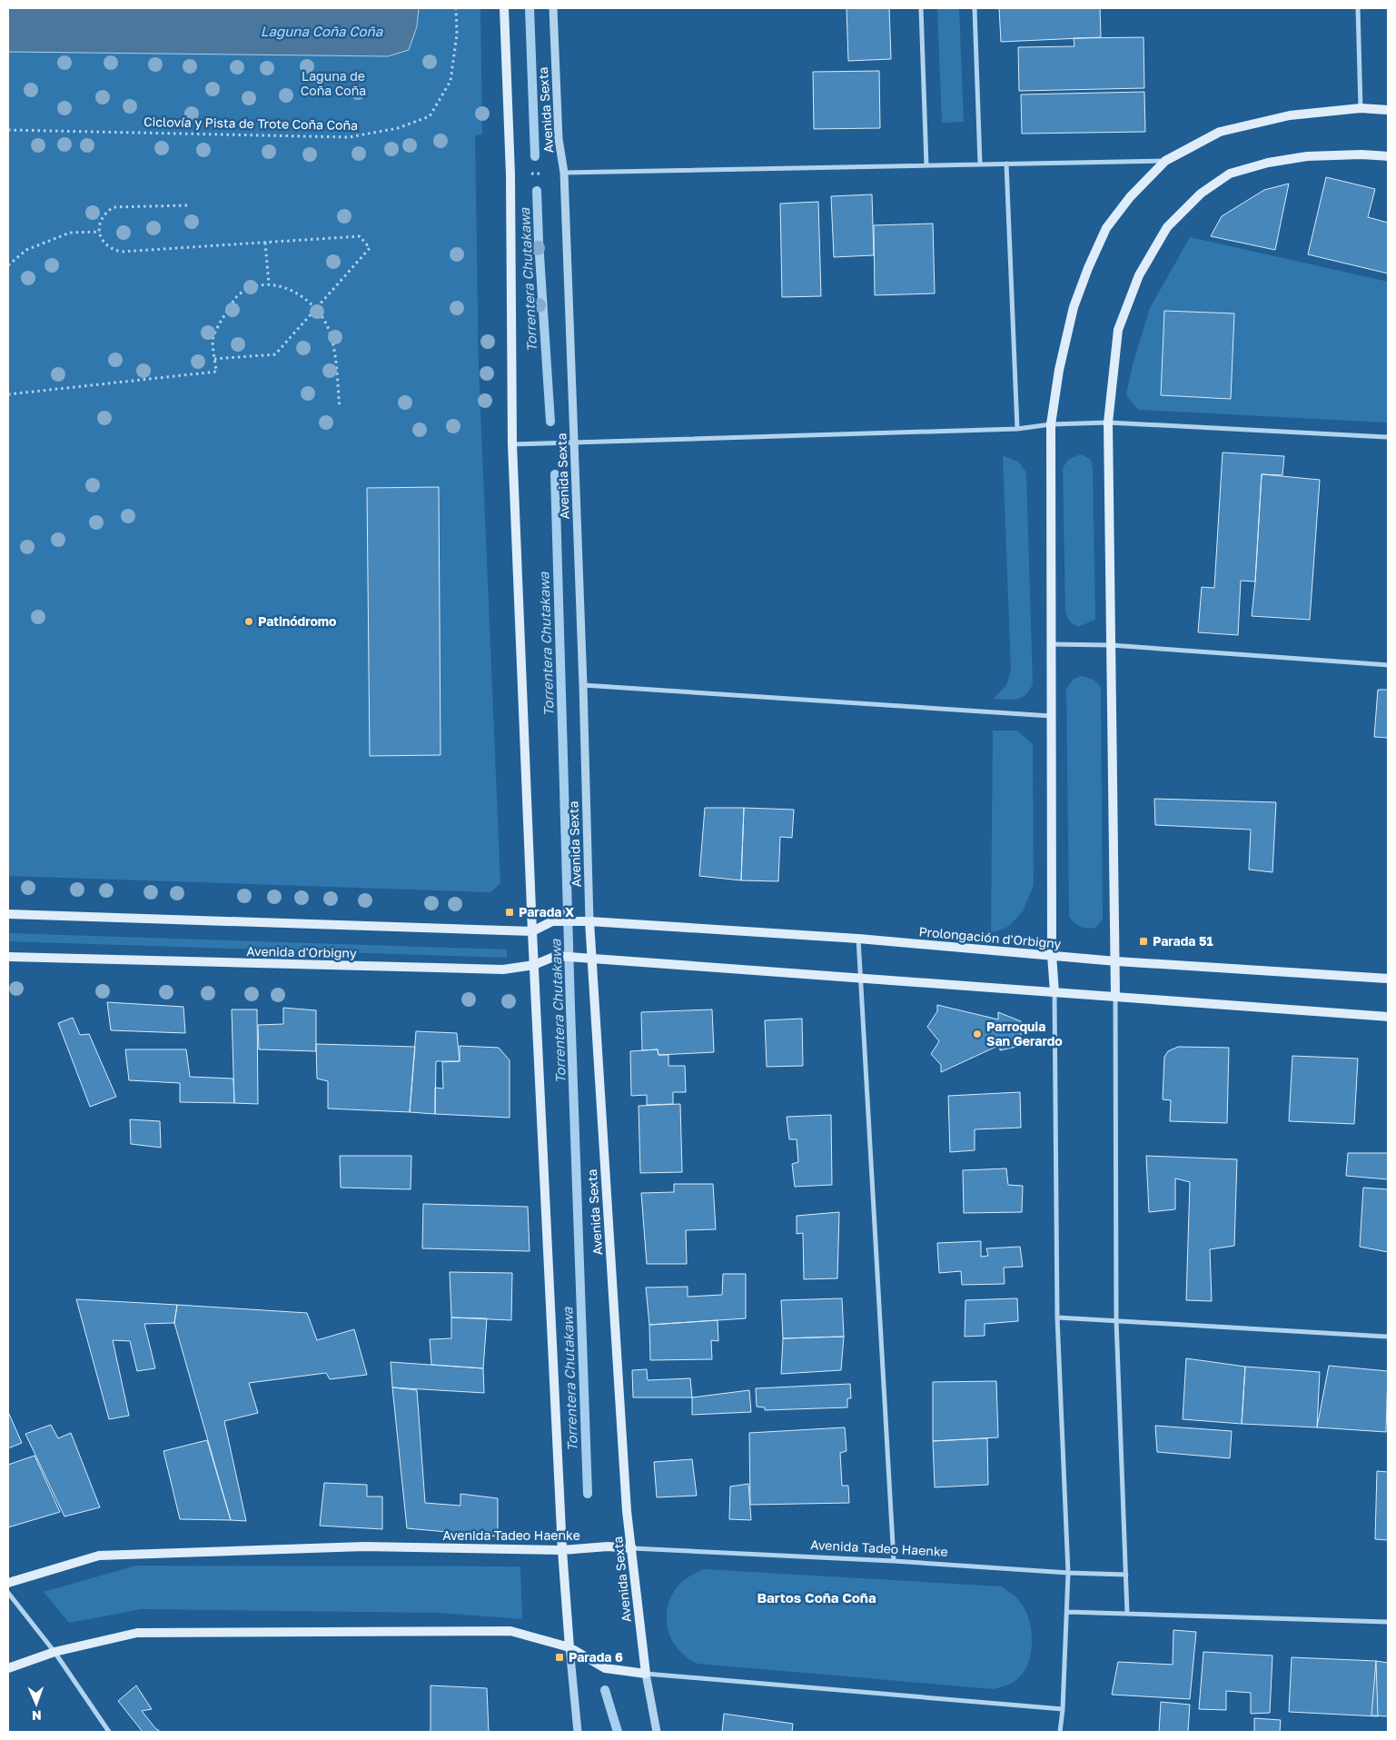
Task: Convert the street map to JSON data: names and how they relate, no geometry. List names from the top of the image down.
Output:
{
  "streets": {
    "main road": [
      "Avenida Sexta",
      "Prolongación d'Orbigny",
      "Avenida d'Orbigny",
      "Avenida Tadeo Haenke"
    ],
    "path": ["Ciclovía y Pista de Trote Coña Coña"]
  },
  "crossings": [
    ["Avenida Sexta", "Prolongación d'Orbigny"],
    ["Avenida Sexta", "Avenida d'Orbigny"],
    ["Avenida Sexta", "Avenida Tadeo Haenke"]
  ],
  "districts": ["Bartos Coña Coña"],
  "water": ["Laguna Coña Coña", "Torrentera Chutakawa"],
  "parks": ["Laguna de Coña Coña"],
  "places": {
    "other": ["Patinódromo", "Parroquia San Gerardo"],
    "transit": ["Parada X", "Parada 51", "Parada 6"]
  },
  "north": "bottom"
}
